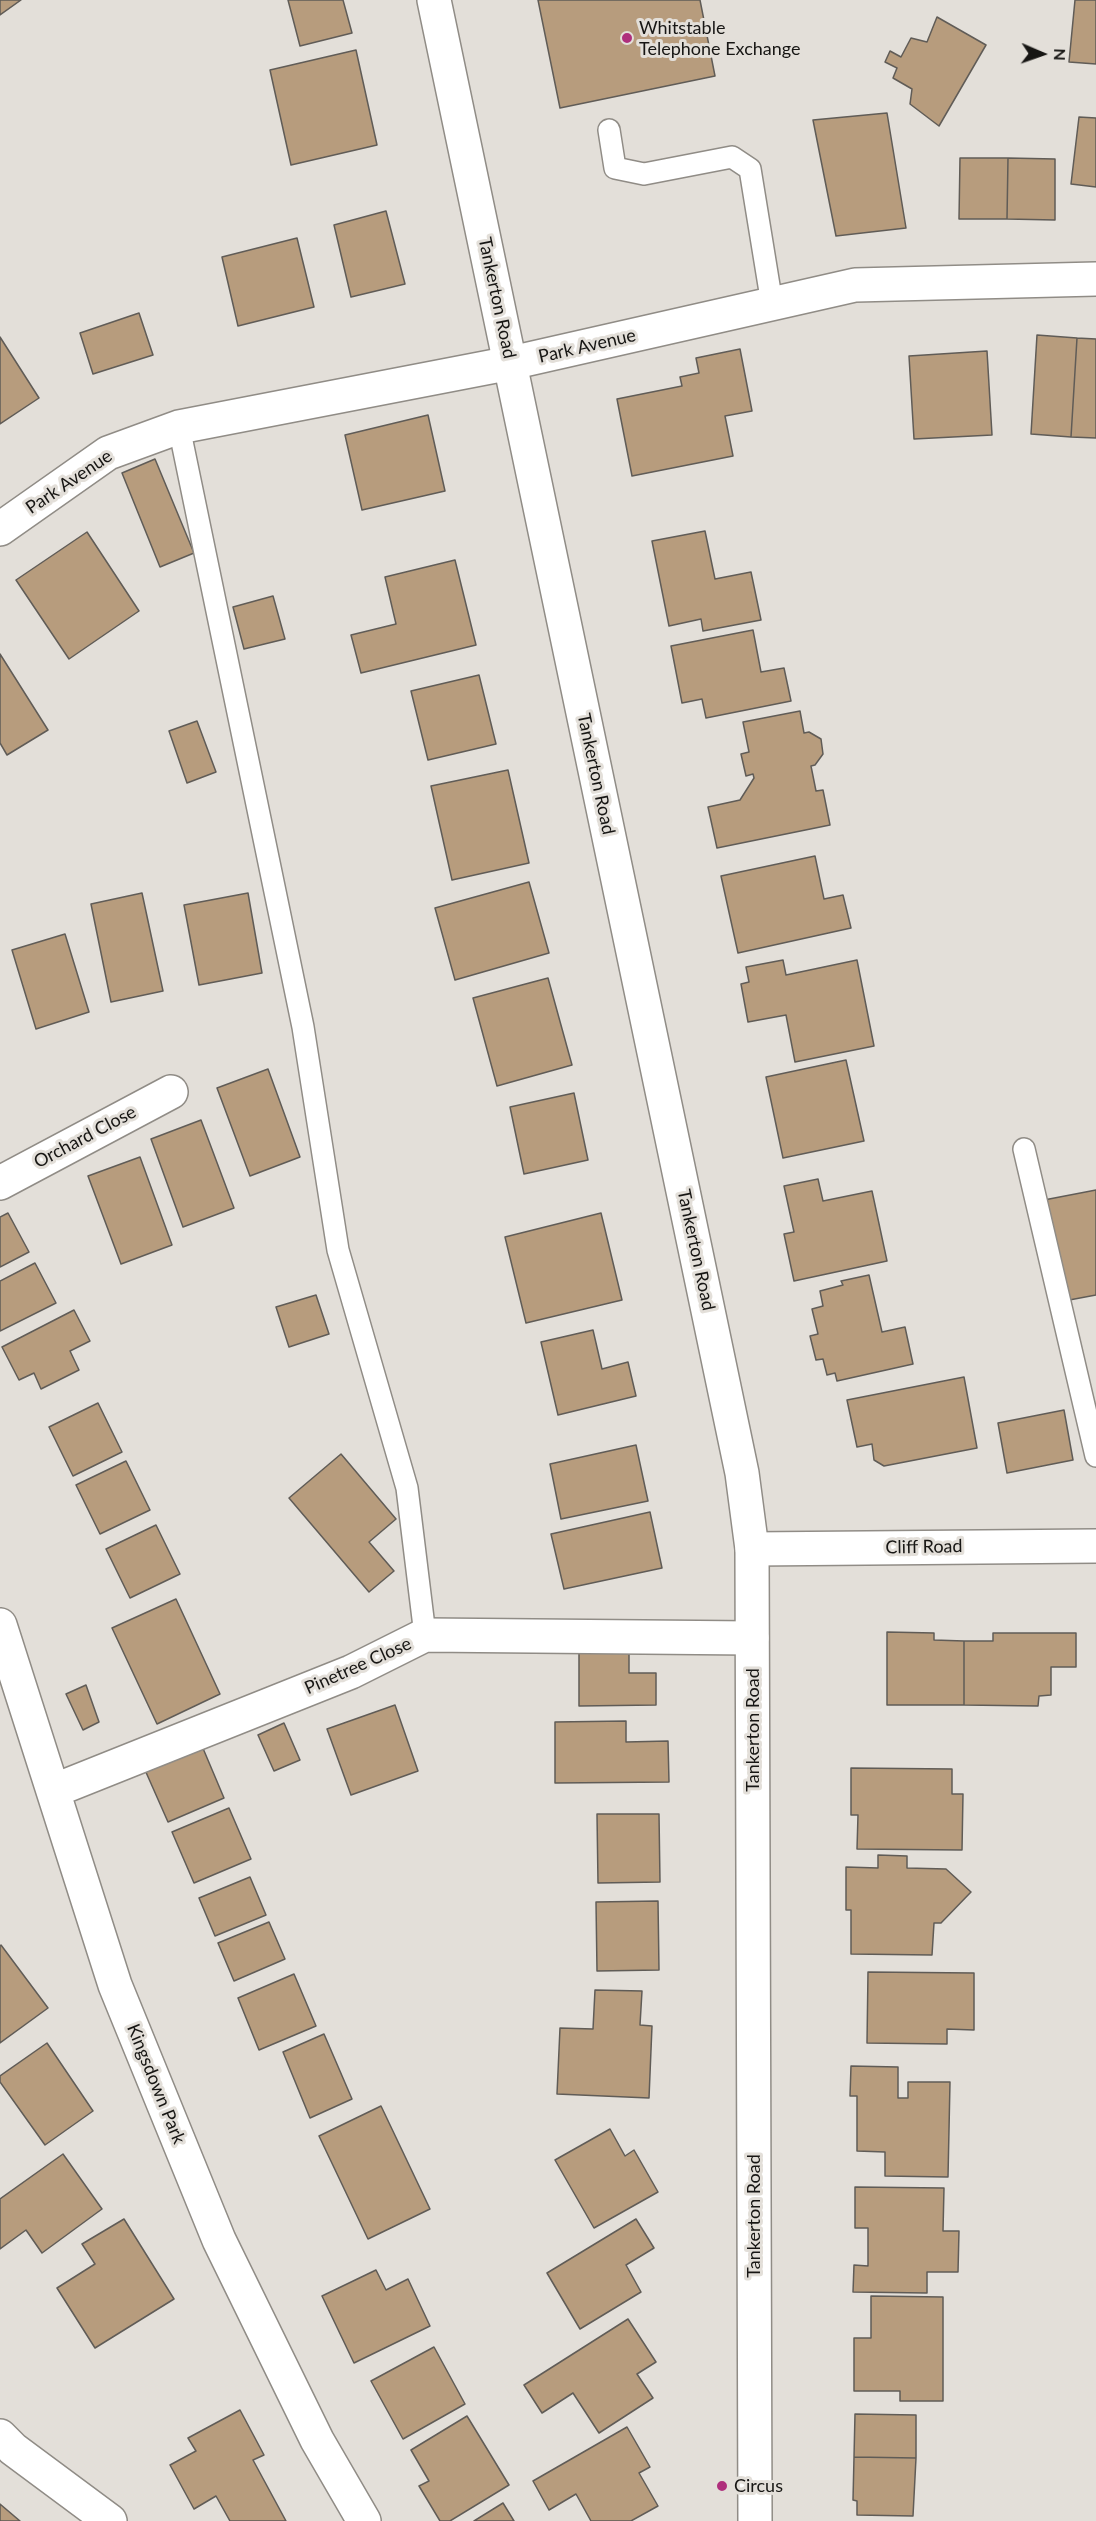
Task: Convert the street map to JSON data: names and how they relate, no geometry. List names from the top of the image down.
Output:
{
  "streets": {
    "street": [
      "Tankerton Road",
      "Park Avenue",
      "Orchard Close",
      "Cliff Road",
      "Pinetree Close",
      "Kingsdown Park"
    ]
  },
  "crossings": [
    ["Tankerton Road", "Park Avenue"],
    ["Tankerton Road", "Cliff Road"],
    ["Tankerton Road", "Pinetree Close"],
    ["Pinetree Close", "Kingsdown Park"]
  ],
  "places": ["Whitstable Telephone Exchange", "Circus"],
  "north": "right"
}
